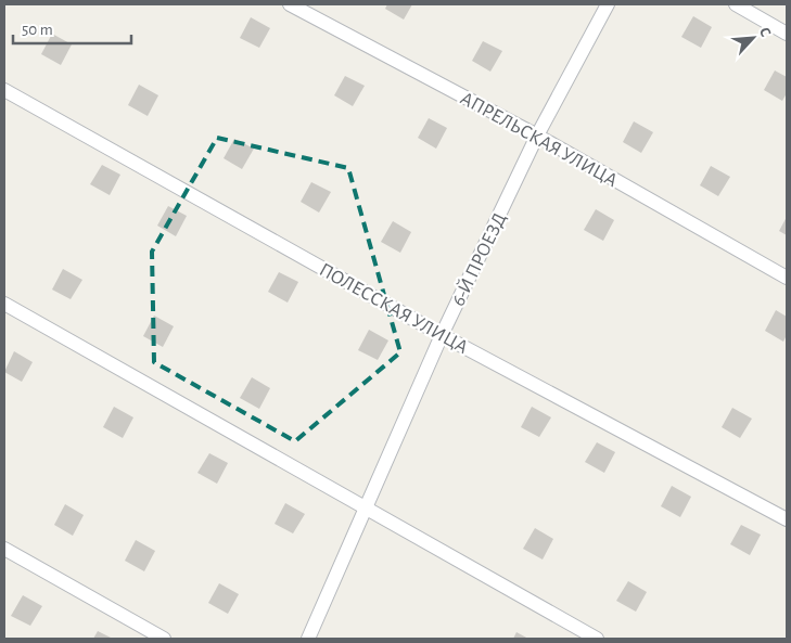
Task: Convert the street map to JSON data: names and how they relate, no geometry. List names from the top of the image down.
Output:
{
  "streets": {
    "street": ["АПРЕЛЬСКАЯ УЛИЦА", "6-Й ПРОЕЗД", "ПОЛЕССКАЯ УЛИЦА"]
  },
  "crossings": [
    ["АПРЕЛЬСКАЯ УЛИЦА", "6-Й ПРОЕЗД"],
    ["6-Й ПРОЕЗД", "ПОЛЕССКАЯ УЛИЦА"]
  ],
  "scale_bar": "50 m",
  "north": "top right"
}
